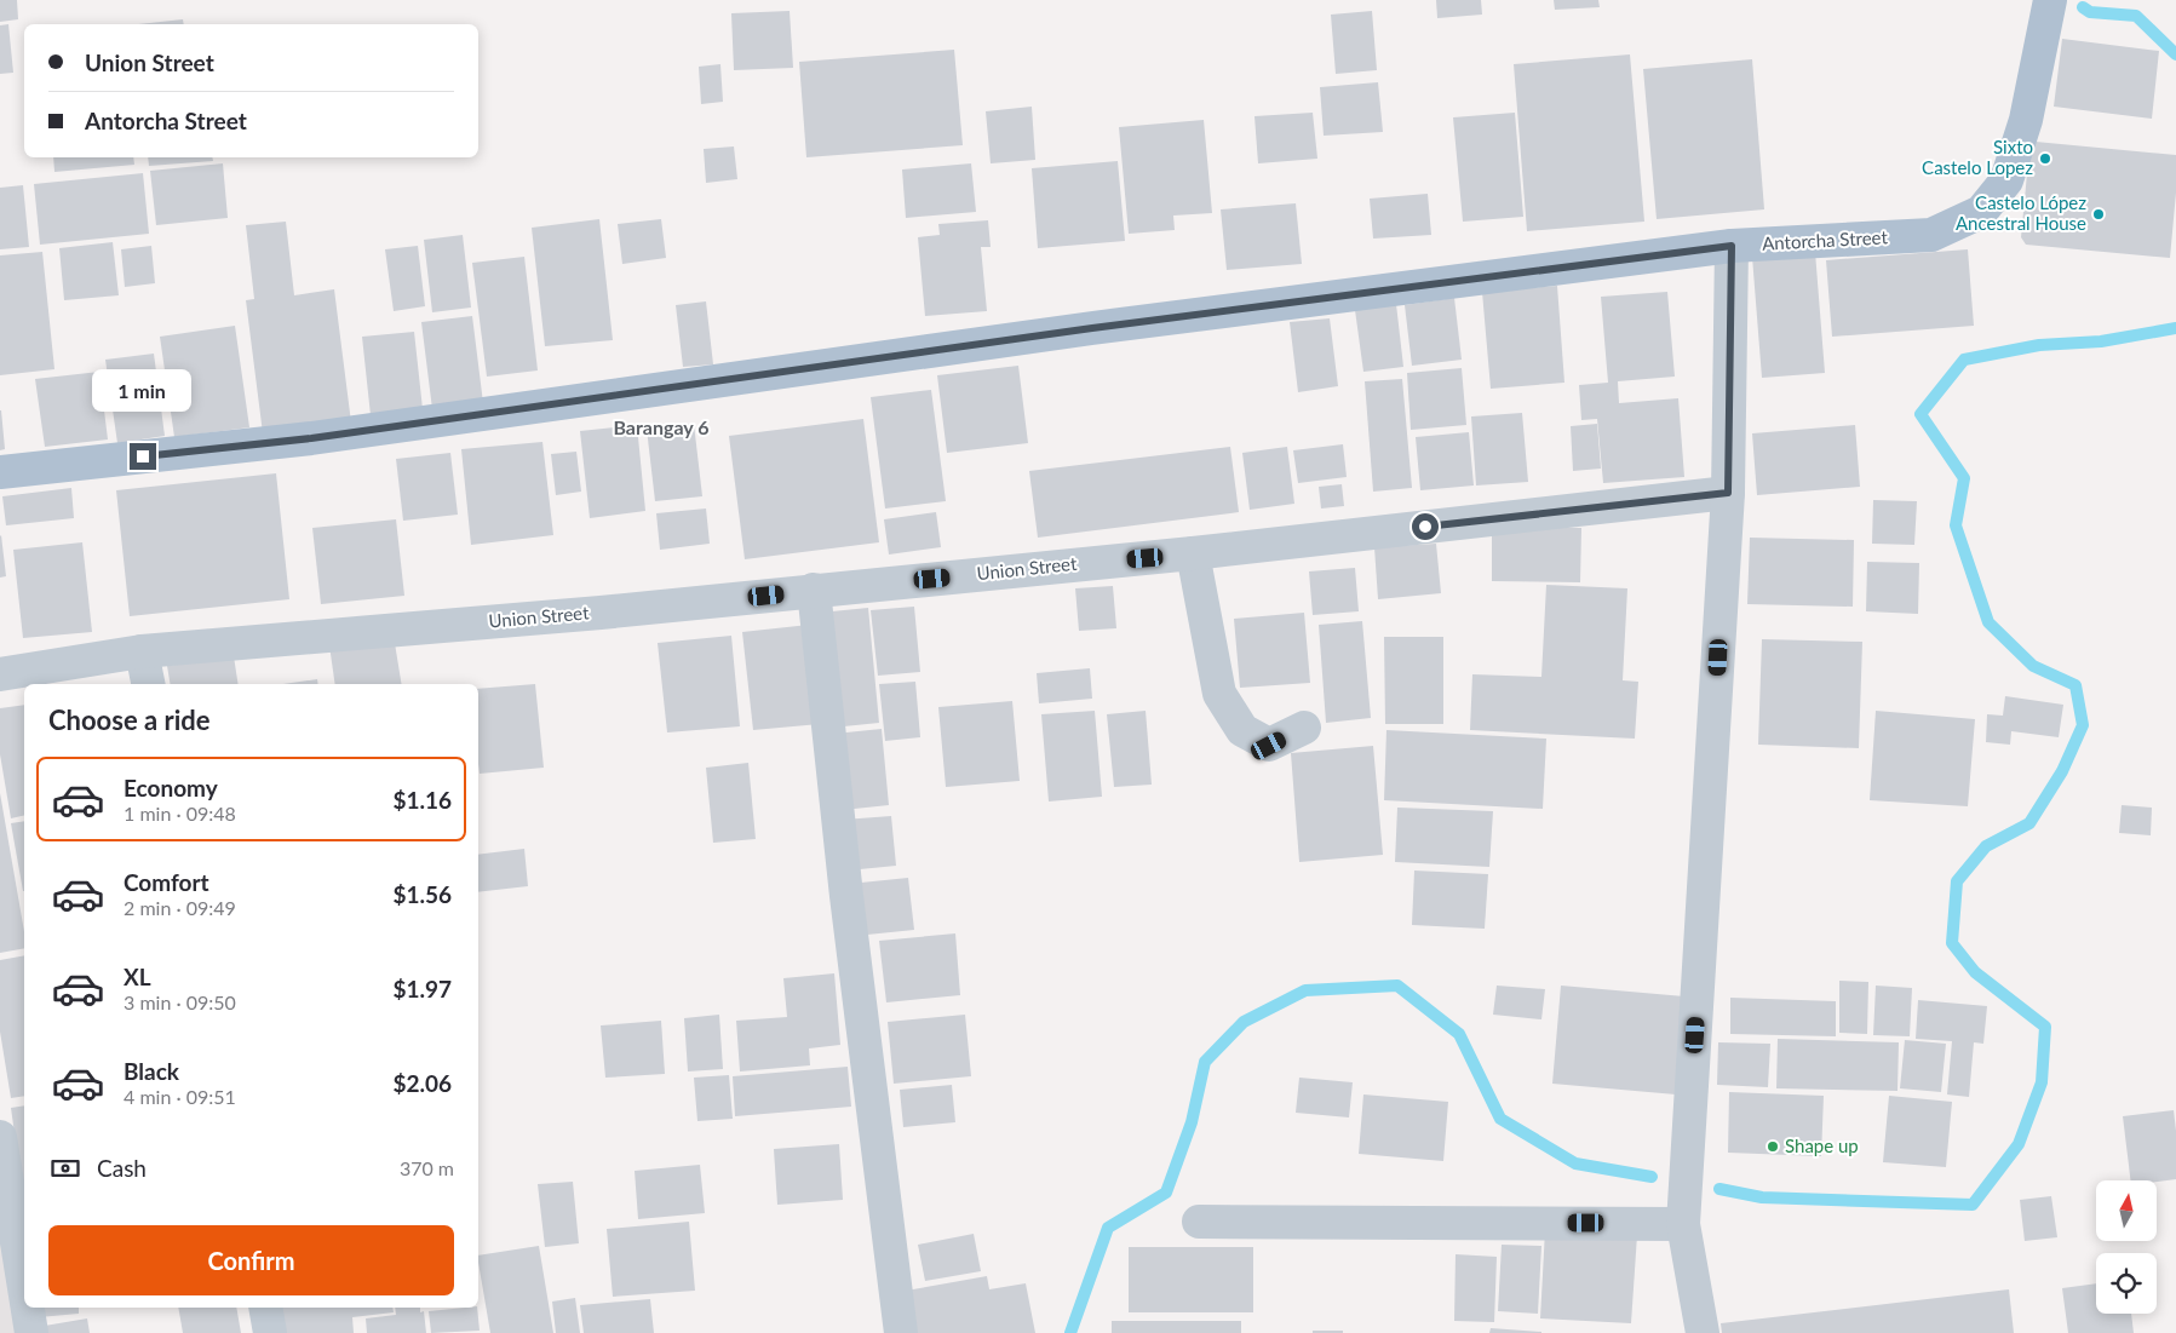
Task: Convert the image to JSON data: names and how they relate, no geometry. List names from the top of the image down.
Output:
{
  "streets": {
    "main road": ["Antorcha Street"],
    "street": ["Union Street"]
  },
  "districts": ["Barangay 6"],
  "places": ["Sixto Castelo Lopez", "Castelo López Ancestral House", "Shape up"],
  "north": "top",
  "page": {
    "banner": ["Union Street", "Antorcha Street"],
    "bubble": "1 min",
    "heading": "Choose a ride",
    "list": [
      {
        "name": "Economy",
        "note": "1 min · 09:48",
        "value": "$1.16"
      },
      {
        "name": "Comfort",
        "note": "2 min · 09:49",
        "value": "$1.56"
      },
      {
        "name": "XL",
        "note": "3 min · 09:50",
        "value": "$1.97"
      },
      {
        "name": "Black",
        "note": "4 min · 09:51",
        "value": "$2.06"
      }
    ],
    "pay": ["Cash", "370 m"],
    "buttons": "Confirm"
  }
}
